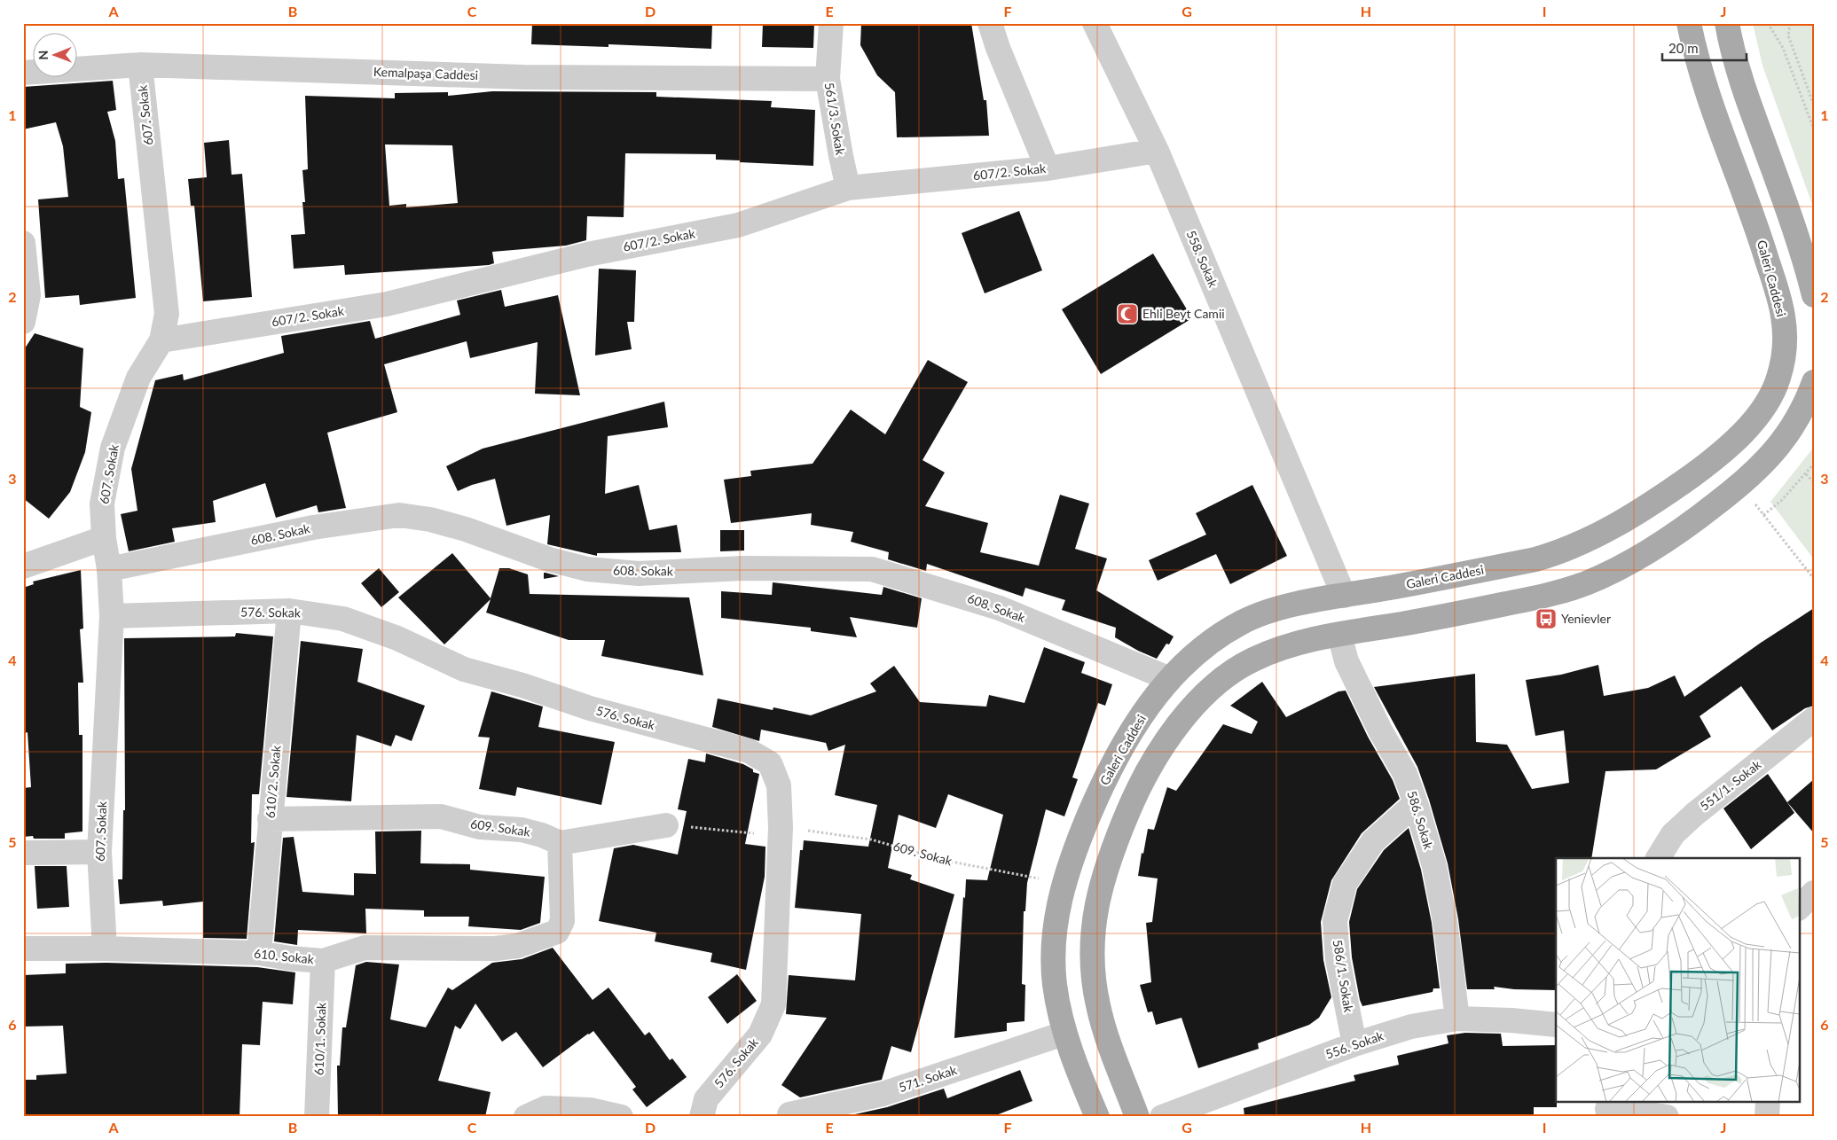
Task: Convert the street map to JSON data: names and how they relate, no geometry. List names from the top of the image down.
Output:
{
  "streets": {
    "main road": ["Galeri Caddesi"],
    "street": [
      "Kemalpaşa Caddesi",
      "607. Sokak",
      "561/3. Sokak",
      "607/2. Sokak",
      "558. Sokak",
      "608. Sokak",
      "576. Sokak",
      "610/2. Sokak",
      "551/1. Sokak",
      "586. Sokak",
      "609. Sokak",
      "610. Sokak",
      "586/1. Sokak",
      "610/1. Sokak",
      "556. Sokak",
      "571. Sokak"
    ]
  },
  "crossings": [
    ["Kemalpaşa Caddesi", "607. Sokak"],
    ["Kemalpaşa Caddesi", "561/3. Sokak"],
    ["607. Sokak", "607/2. Sokak"],
    ["607. Sokak", "608. Sokak"],
    ["607. Sokak", "576. Sokak"],
    ["607. Sokak", "610. Sokak"],
    ["561/3. Sokak", "607/2. Sokak"],
    ["607/2. Sokak", "558. Sokak"],
    ["558. Sokak", "Galeri Caddesi"],
    ["Galeri Caddesi", "608. Sokak"],
    ["Galeri Caddesi", "609. Sokak"],
    ["Galeri Caddesi", "571. Sokak"],
    ["576. Sokak", "610/2. Sokak"],
    ["576. Sokak", "609. Sokak"],
    ["610/2. Sokak", "609. Sokak"],
    ["610/2. Sokak", "610. Sokak"],
    ["586. Sokak", "586/1. Sokak"],
    ["586. Sokak", "556. Sokak"],
    ["609. Sokak", "610. Sokak"],
    ["610. Sokak", "610/1. Sokak"],
    ["586/1. Sokak", "556. Sokak"]
  ],
  "places": {
    "mosque": ["Ehli Beyt Camii"],
    "bus stop": ["Yenievler"]
  },
  "scale_bar": "20 m",
  "north": "left",
  "grid": {
    "columns": [
      "A",
      "B",
      "C",
      "D",
      "E",
      "F",
      "G",
      "H",
      "I",
      "J"
    ],
    "rows": [
      "1",
      "2",
      "3",
      "4",
      "5",
      "6"
    ]
  }
}
